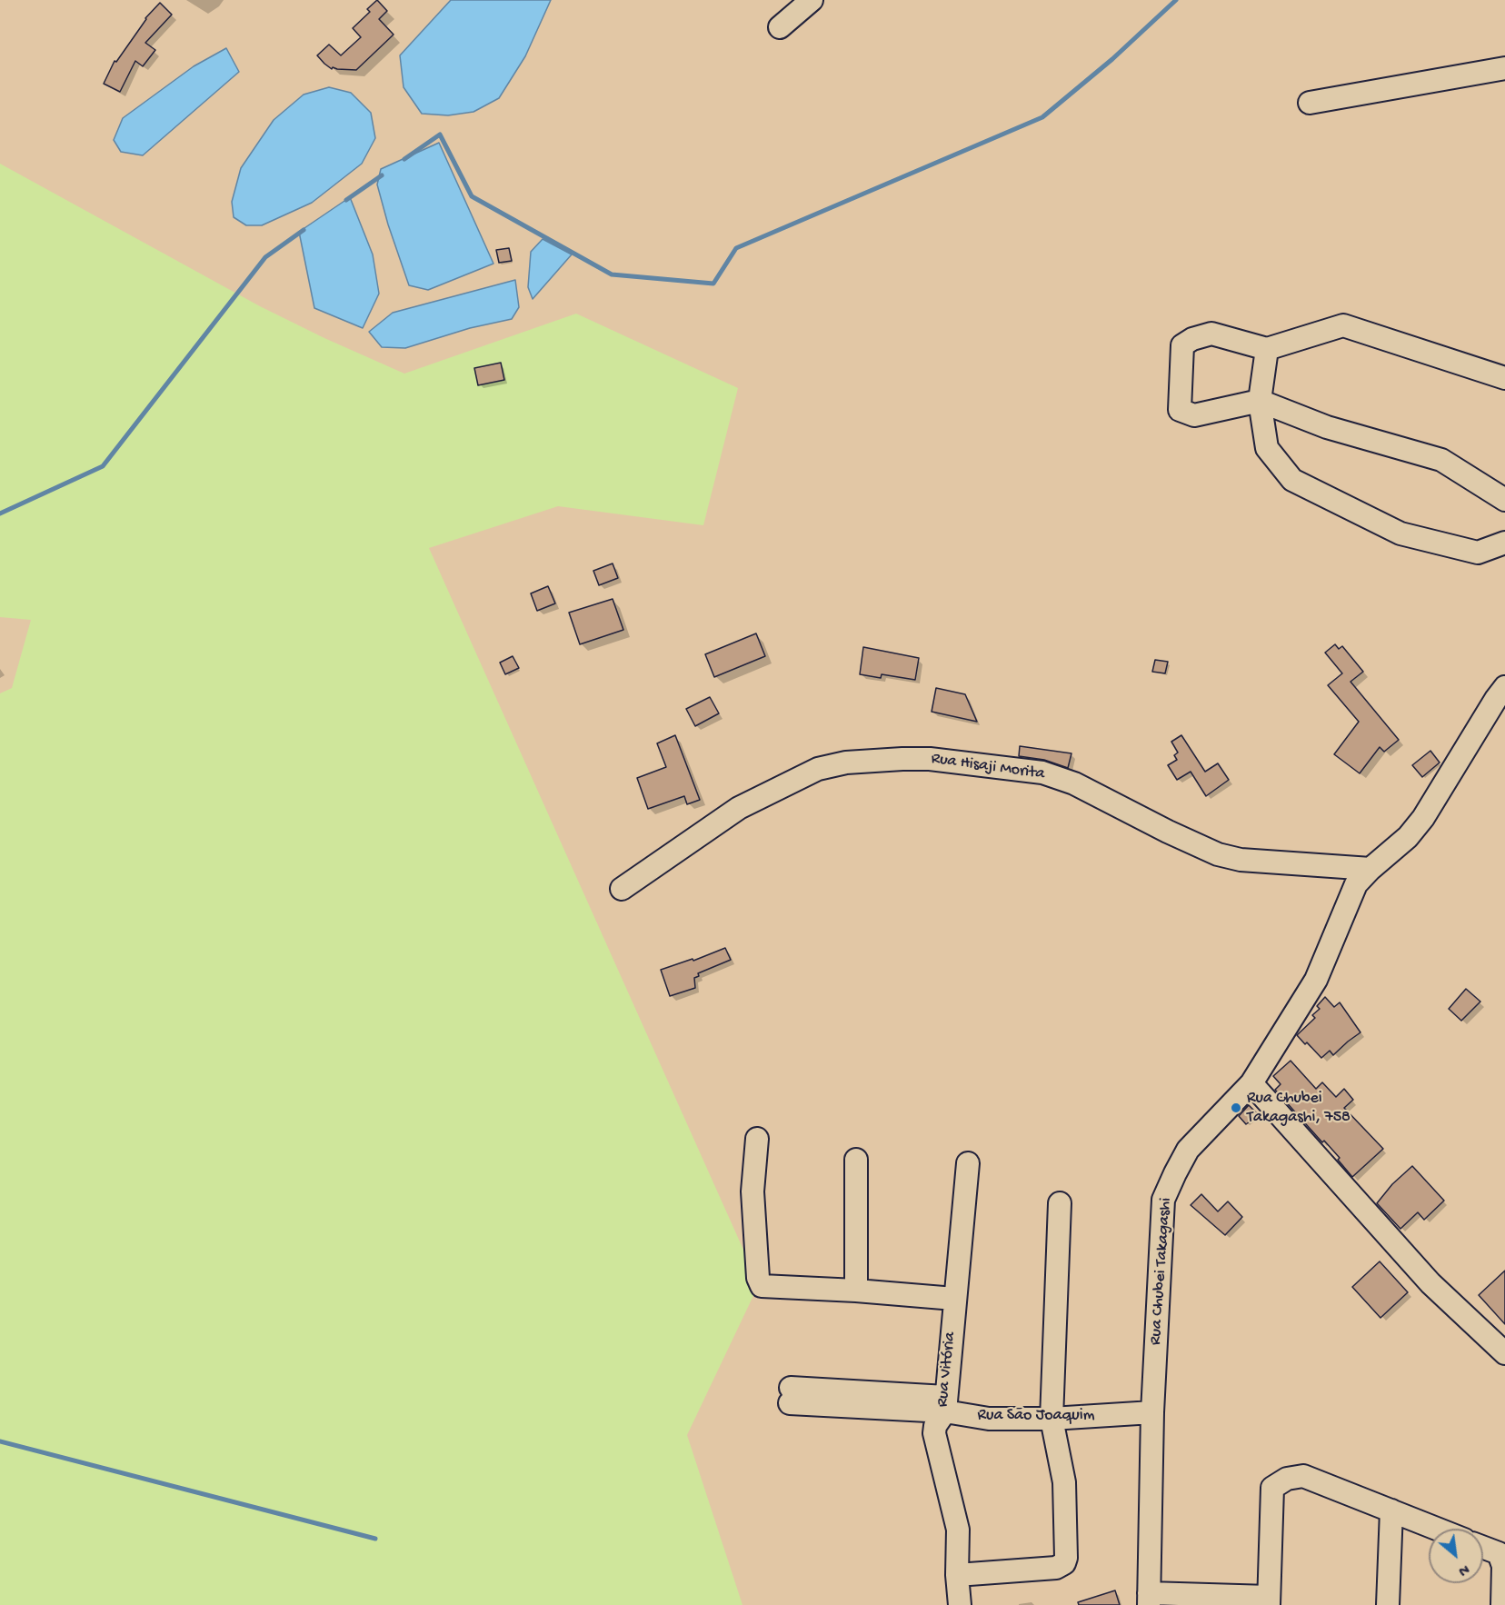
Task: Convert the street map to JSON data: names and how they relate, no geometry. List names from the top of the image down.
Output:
{
  "streets": {
    "street": [
      "Rua Hisaji Morita",
      "Rua Chubei Takagashi",
      "Rua Vitória",
      "Rua São Joaquim"
    ]
  },
  "crossings": [
    ["Rua Hisaji Morita", "Rua Chubei Takagashi"],
    ["Rua Chubei Takagashi", "Rua São Joaquim"],
    ["Rua Vitória", "Rua São Joaquim"]
  ],
  "places": ["Rua Chubei Takagashi, 758"],
  "north": "bottom right"
}
